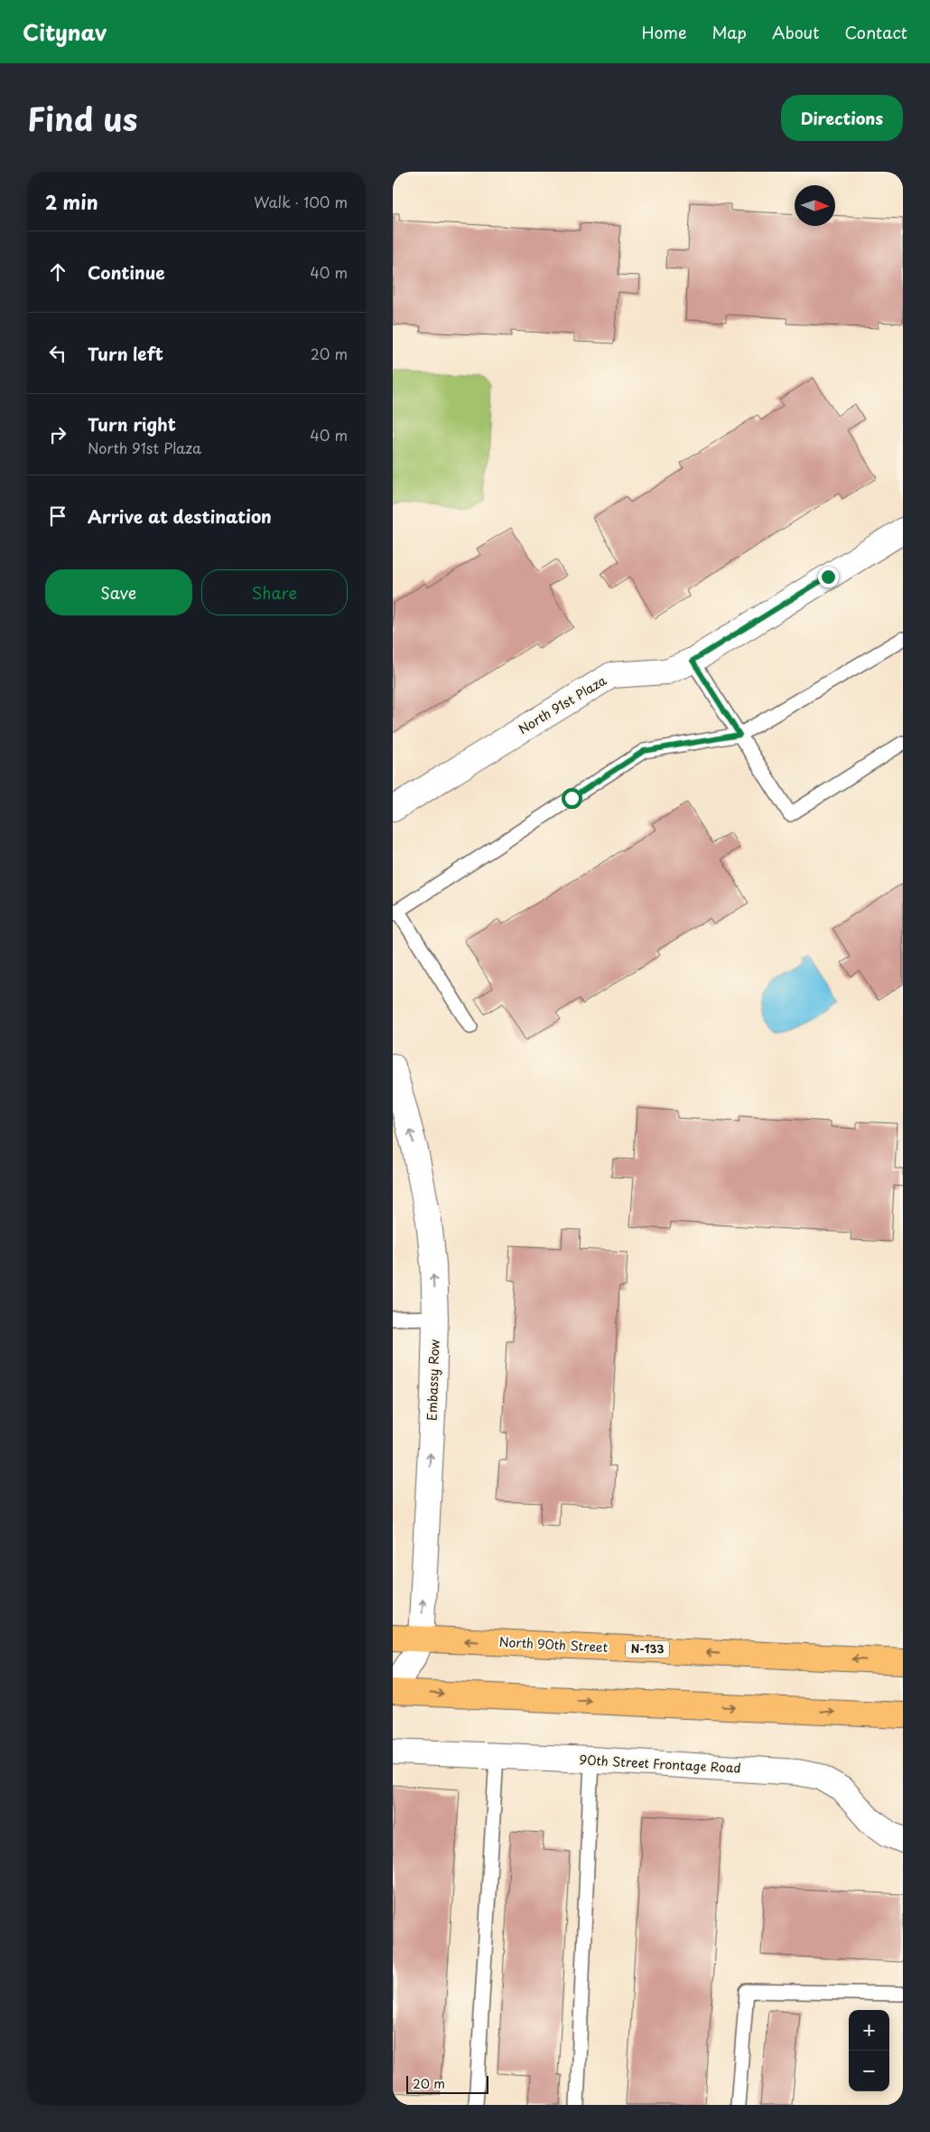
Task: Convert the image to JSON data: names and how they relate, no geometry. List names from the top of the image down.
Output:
{
  "streets": {
    "main road": ["North 90th Street", "N-133"],
    "street": ["North 91st Plaza", "Embassy Row", "90th Street Frontage Road"]
  },
  "crossings": [
    ["Embassy Row", "North 90th Street"]
  ],
  "one_way": ["Embassy Row"],
  "scale_bar": "20 m",
  "north": "right",
  "page": {
    "header": "Citynav",
    "nav": [
      "Home",
      "Map",
      "About",
      "Contact"
    ],
    "title": "Find us",
    "buttons": [
      "Directions",
      ["Save", "Share"]
    ],
    "heading": ["2 min", "Walk · 100 m"],
    "list": [
      ["Continue", "40 m"],
      ["Turn left", "20 m"],
      ["Turn right", "North 91st Plaza", "40 m"],
      "Arrive at destination"
    ],
    "map_buttons": ["+", "−"],
    "scale": "20 m"
  }
}
